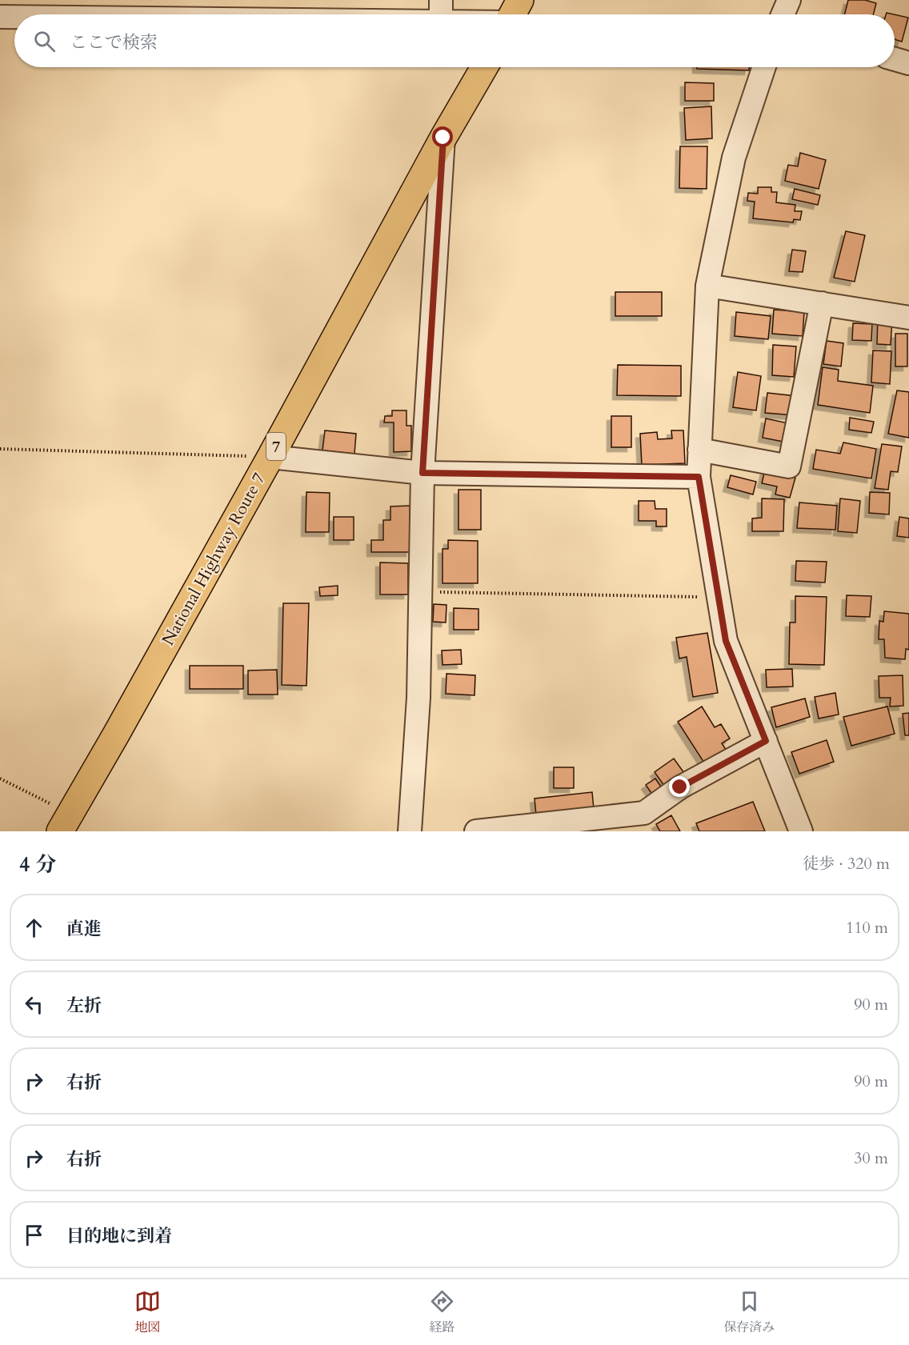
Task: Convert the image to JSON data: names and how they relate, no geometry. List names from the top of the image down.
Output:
{
  "streets": {
    "highway": ["7", "National Highway Route 7"]
  },
  "page": {
    "search": "ここで検索",
    "heading": ["4 分", "徒歩 · 320 m"],
    "list": [
      ["直進", "110 m"],
      ["左折", "90 m"],
      ["右折", "90 m"],
      ["右折", "30 m"],
      "目的地に到着"
    ],
    "nav": ["地図", "経路", "保存済み"]
  }
}
